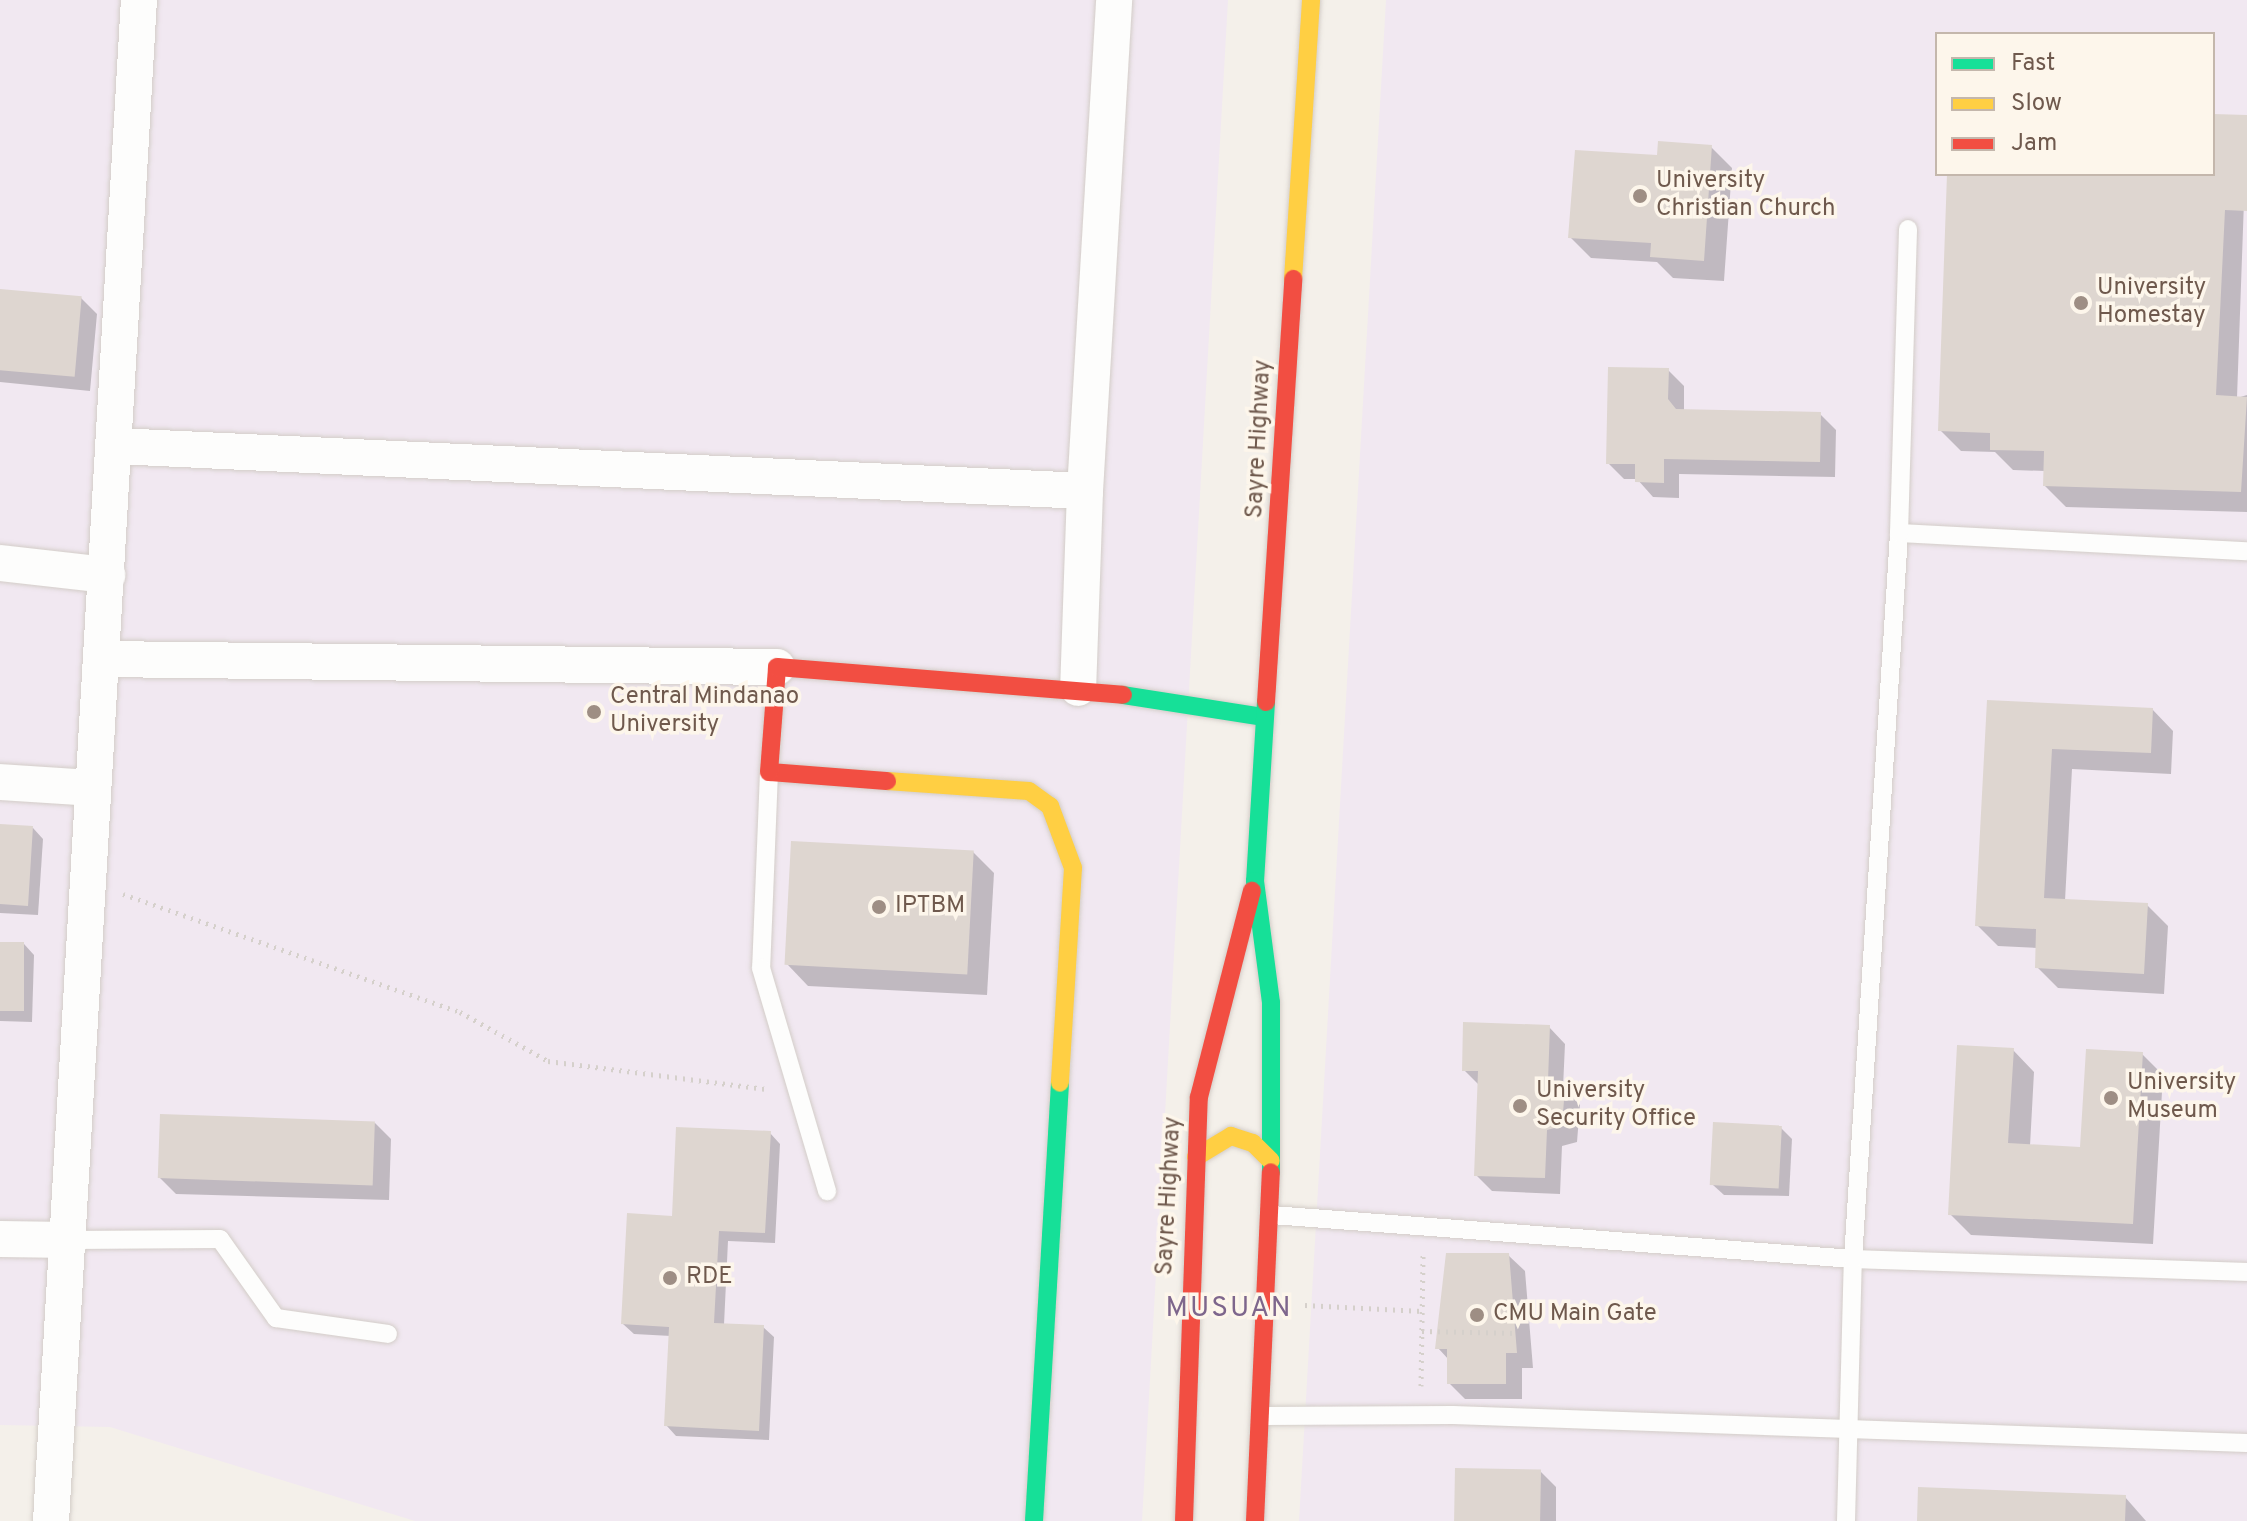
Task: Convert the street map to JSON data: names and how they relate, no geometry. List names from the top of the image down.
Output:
{
  "streets": {
    "main road": ["Sayre Highway"]
  },
  "districts": ["MUSUAN"],
  "places": [
    "University Christian Church",
    "University Homestay",
    "Central Mindanao University",
    "IPTBM",
    "University Museum",
    "University Security Office",
    "RDE",
    "CMU Main Gate"
  ],
  "legend": ["Fast", "Slow", "Jam"]
}
